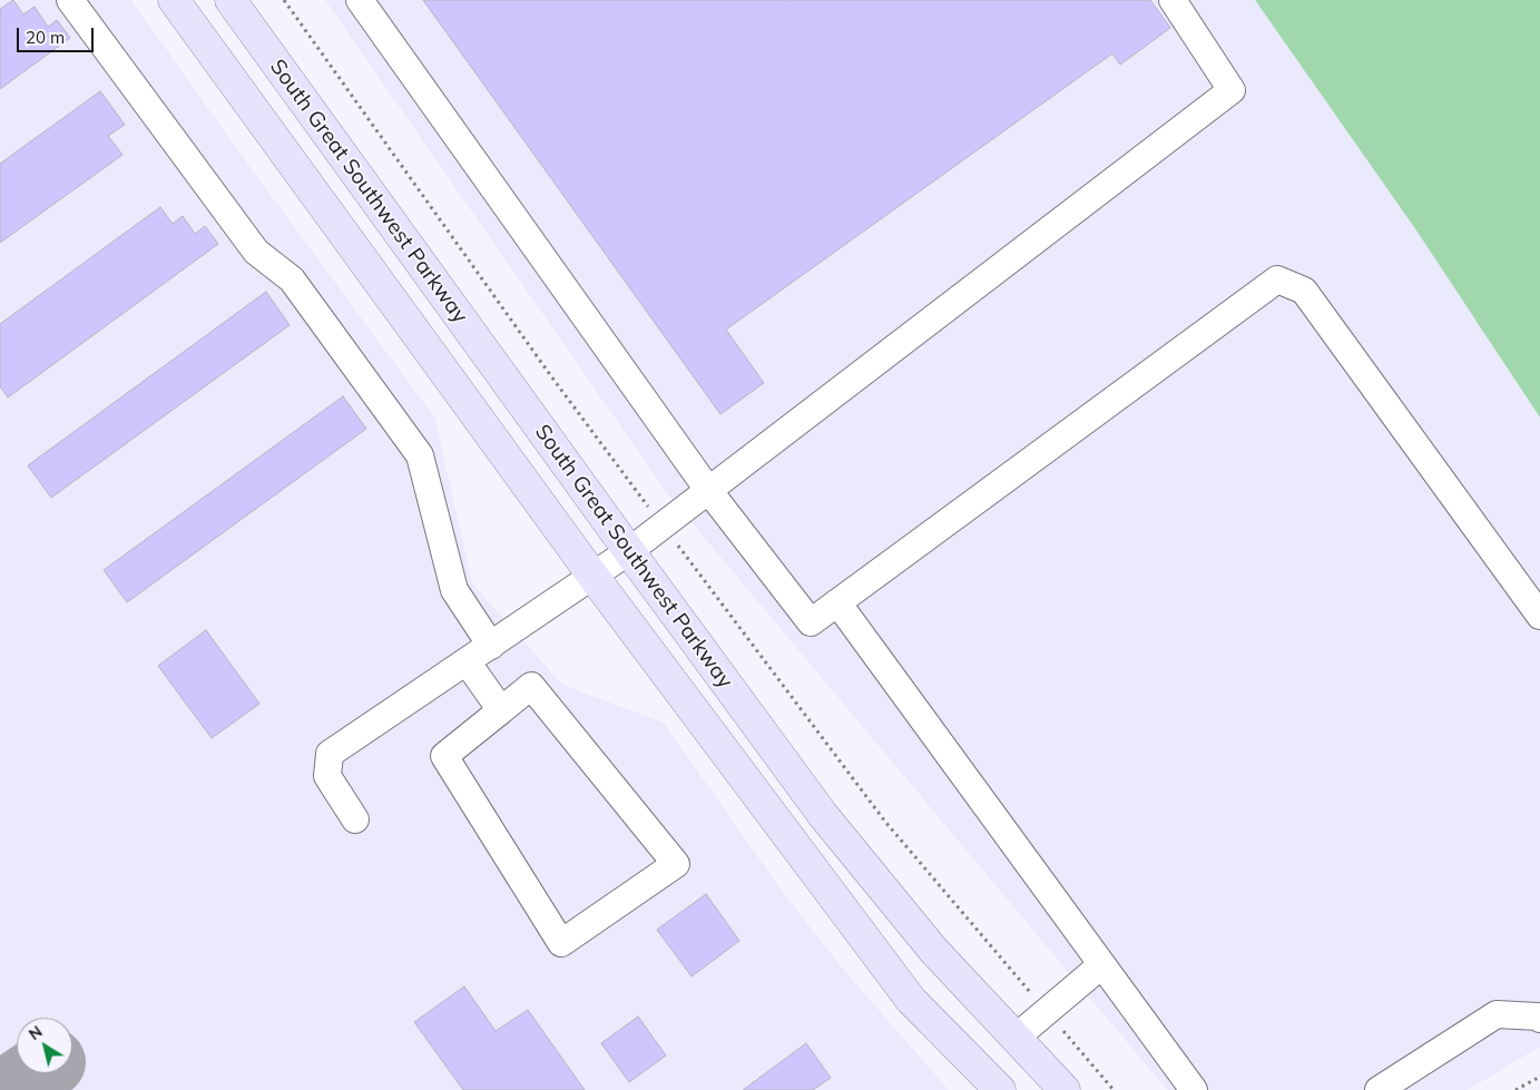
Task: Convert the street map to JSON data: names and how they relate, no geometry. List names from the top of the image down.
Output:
{
  "streets": {
    "main road": ["South Great Southwest Parkway"]
  },
  "scale_bar": "20 m",
  "north": "top left"
}
